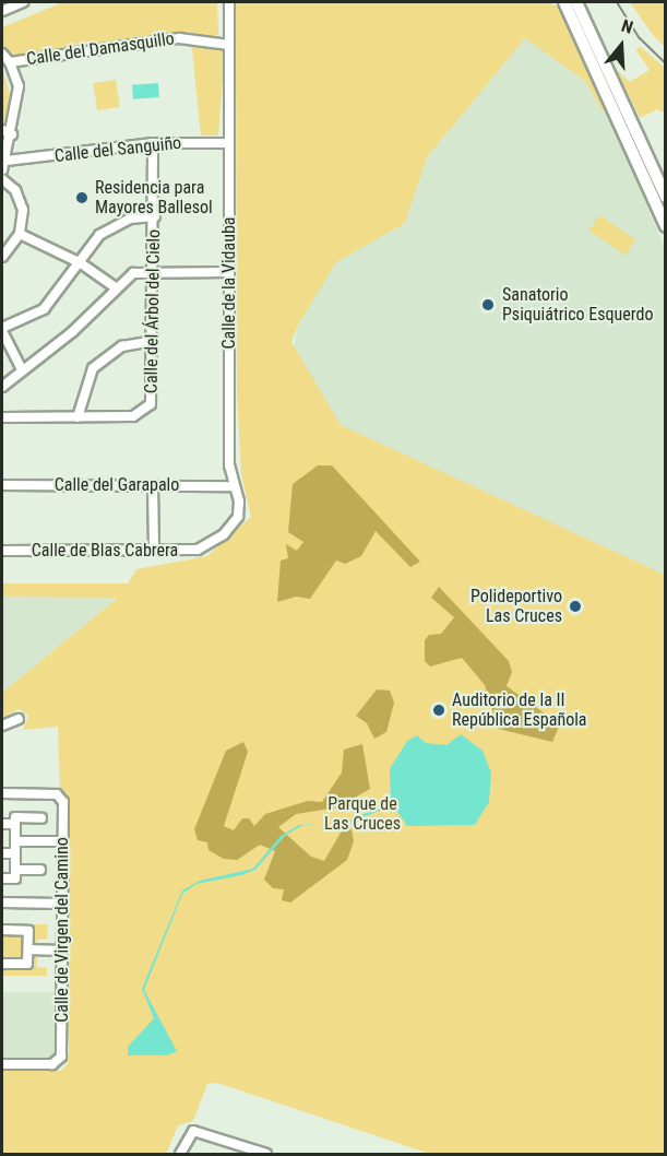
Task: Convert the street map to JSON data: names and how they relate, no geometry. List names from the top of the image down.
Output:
{
  "streets": {
    "street": [
      "Calle del Damasquillo",
      "Calle del Sanguiño",
      "Calle de la Vidauba",
      "Calle del Árbol del Cielo",
      "Calle del Garapalo",
      "Calle de Blas Cabrera",
      "Calle de Virgen del Camino"
    ]
  },
  "crossings": [
    ["Calle del Damasquillo", "Calle de la Vidauba"],
    ["Calle del Sanguiño", "Calle de la Vidauba"],
    ["Calle del Sanguiño", "Calle del Árbol del Cielo"],
    ["Calle de la Vidauba", "Calle del Garapalo"],
    ["Calle de la Vidauba", "Calle de Blas Cabrera"]
  ],
  "parks": ["Parque de Las Cruces"],
  "places": [
    "Residencia para Mayores Ballesol",
    "Sanatorio Psiquiátrico Esquerdo",
    "Polideportivo Las Cruces",
    "Auditorio de la II República Española"
  ],
  "north": "top"
}
